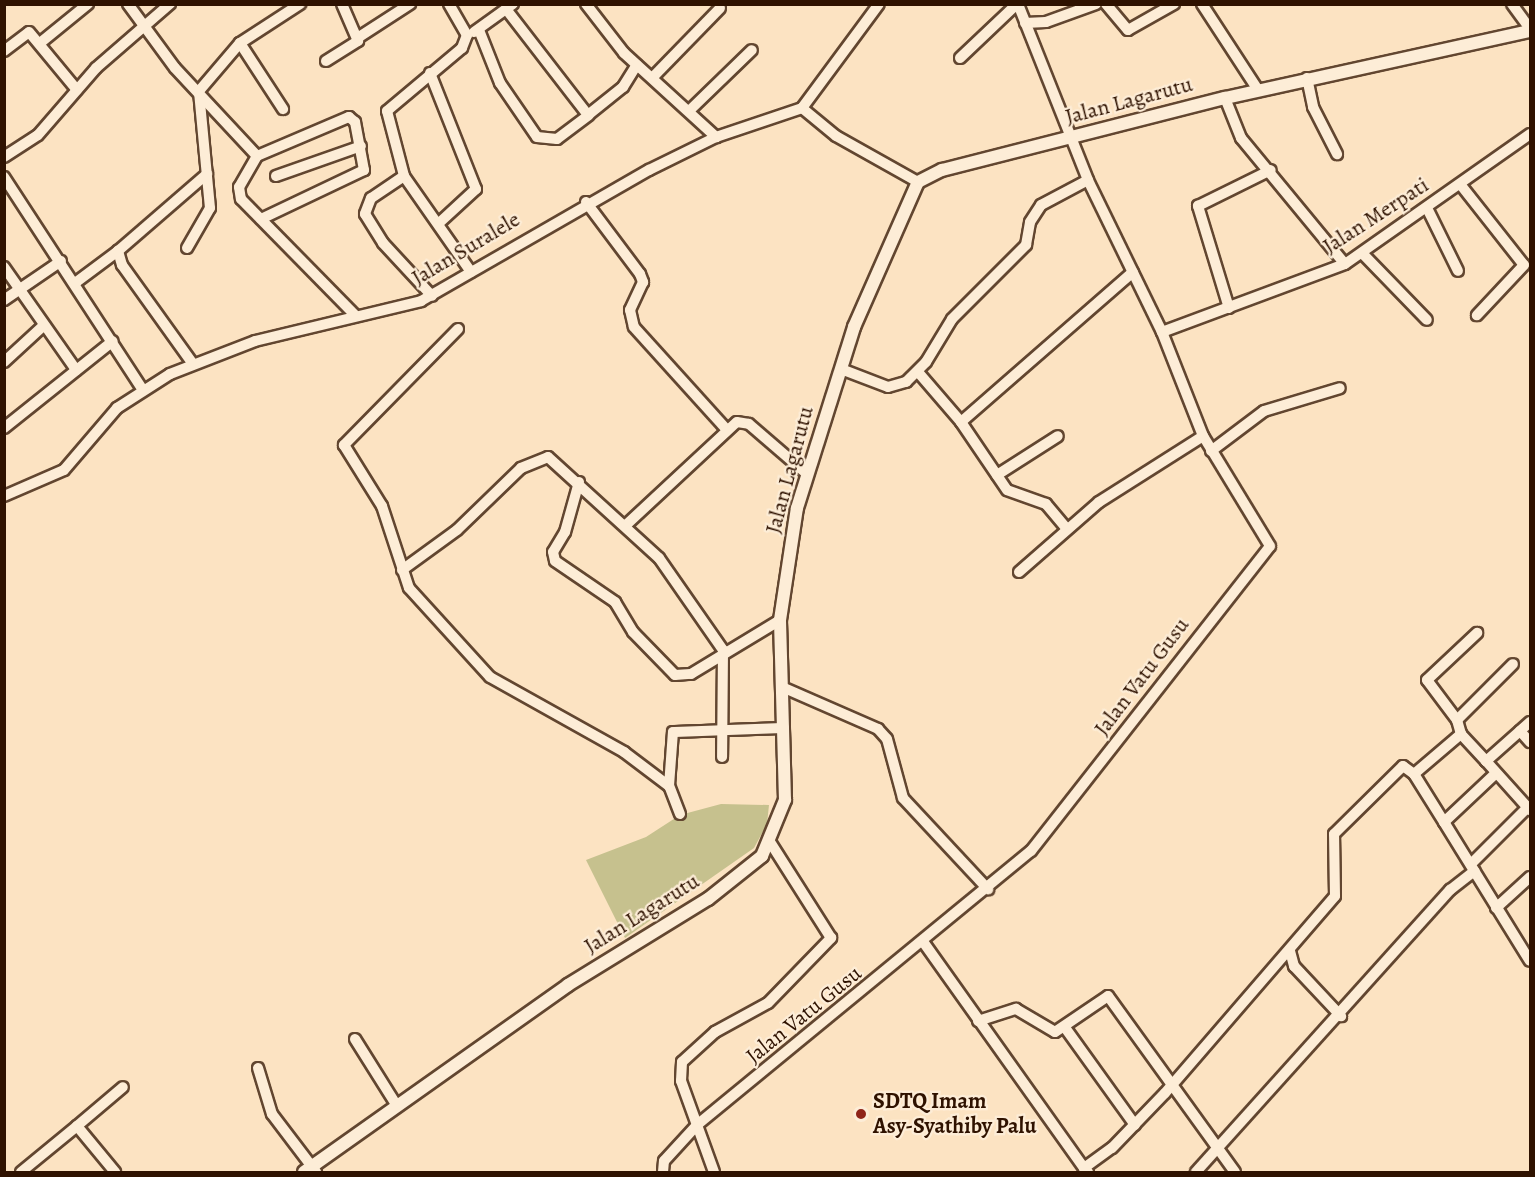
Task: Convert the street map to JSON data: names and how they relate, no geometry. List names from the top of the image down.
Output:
{
  "streets": {
    "street": [
      "Jalan Lagarutu",
      "Jalan Merpati",
      "Jalan Suralele",
      "Jalan Vatu Gusu"
    ]
  },
  "crossings": [
    ["Jalan Lagarutu", "Jalan Vatu Gusu"],
    ["Jalan Merpati", "Jalan Vatu Gusu"]
  ],
  "places": ["SDTQ Imam Asy-Syathiby Palu"]
}
